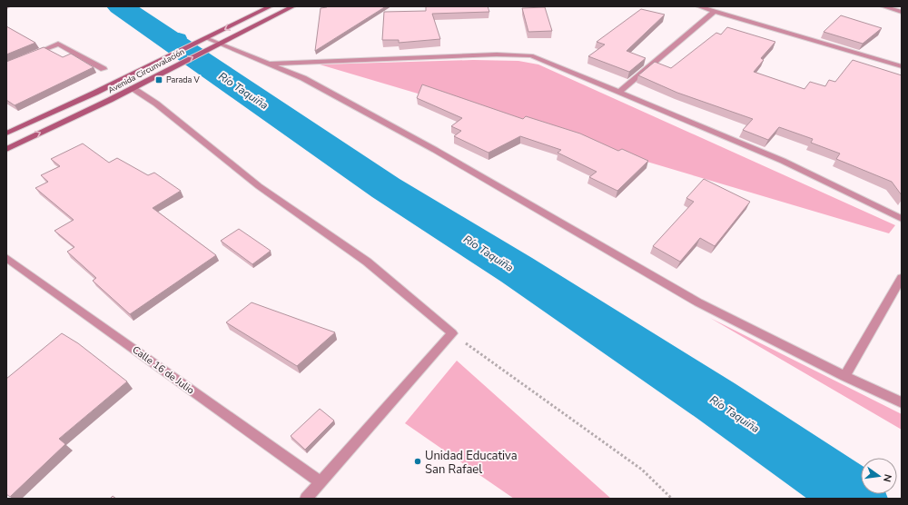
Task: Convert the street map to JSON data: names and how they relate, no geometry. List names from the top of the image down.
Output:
{
  "streets": {
    "main road": ["Avenida Circunvalación"],
    "street": ["Calle 16 de Julio"]
  },
  "water": ["Río Taquiña"],
  "places": {
    "transit": ["Parada V"],
    "other": ["Unidad Educativa San Rafael"]
  },
  "north": "right"
}
